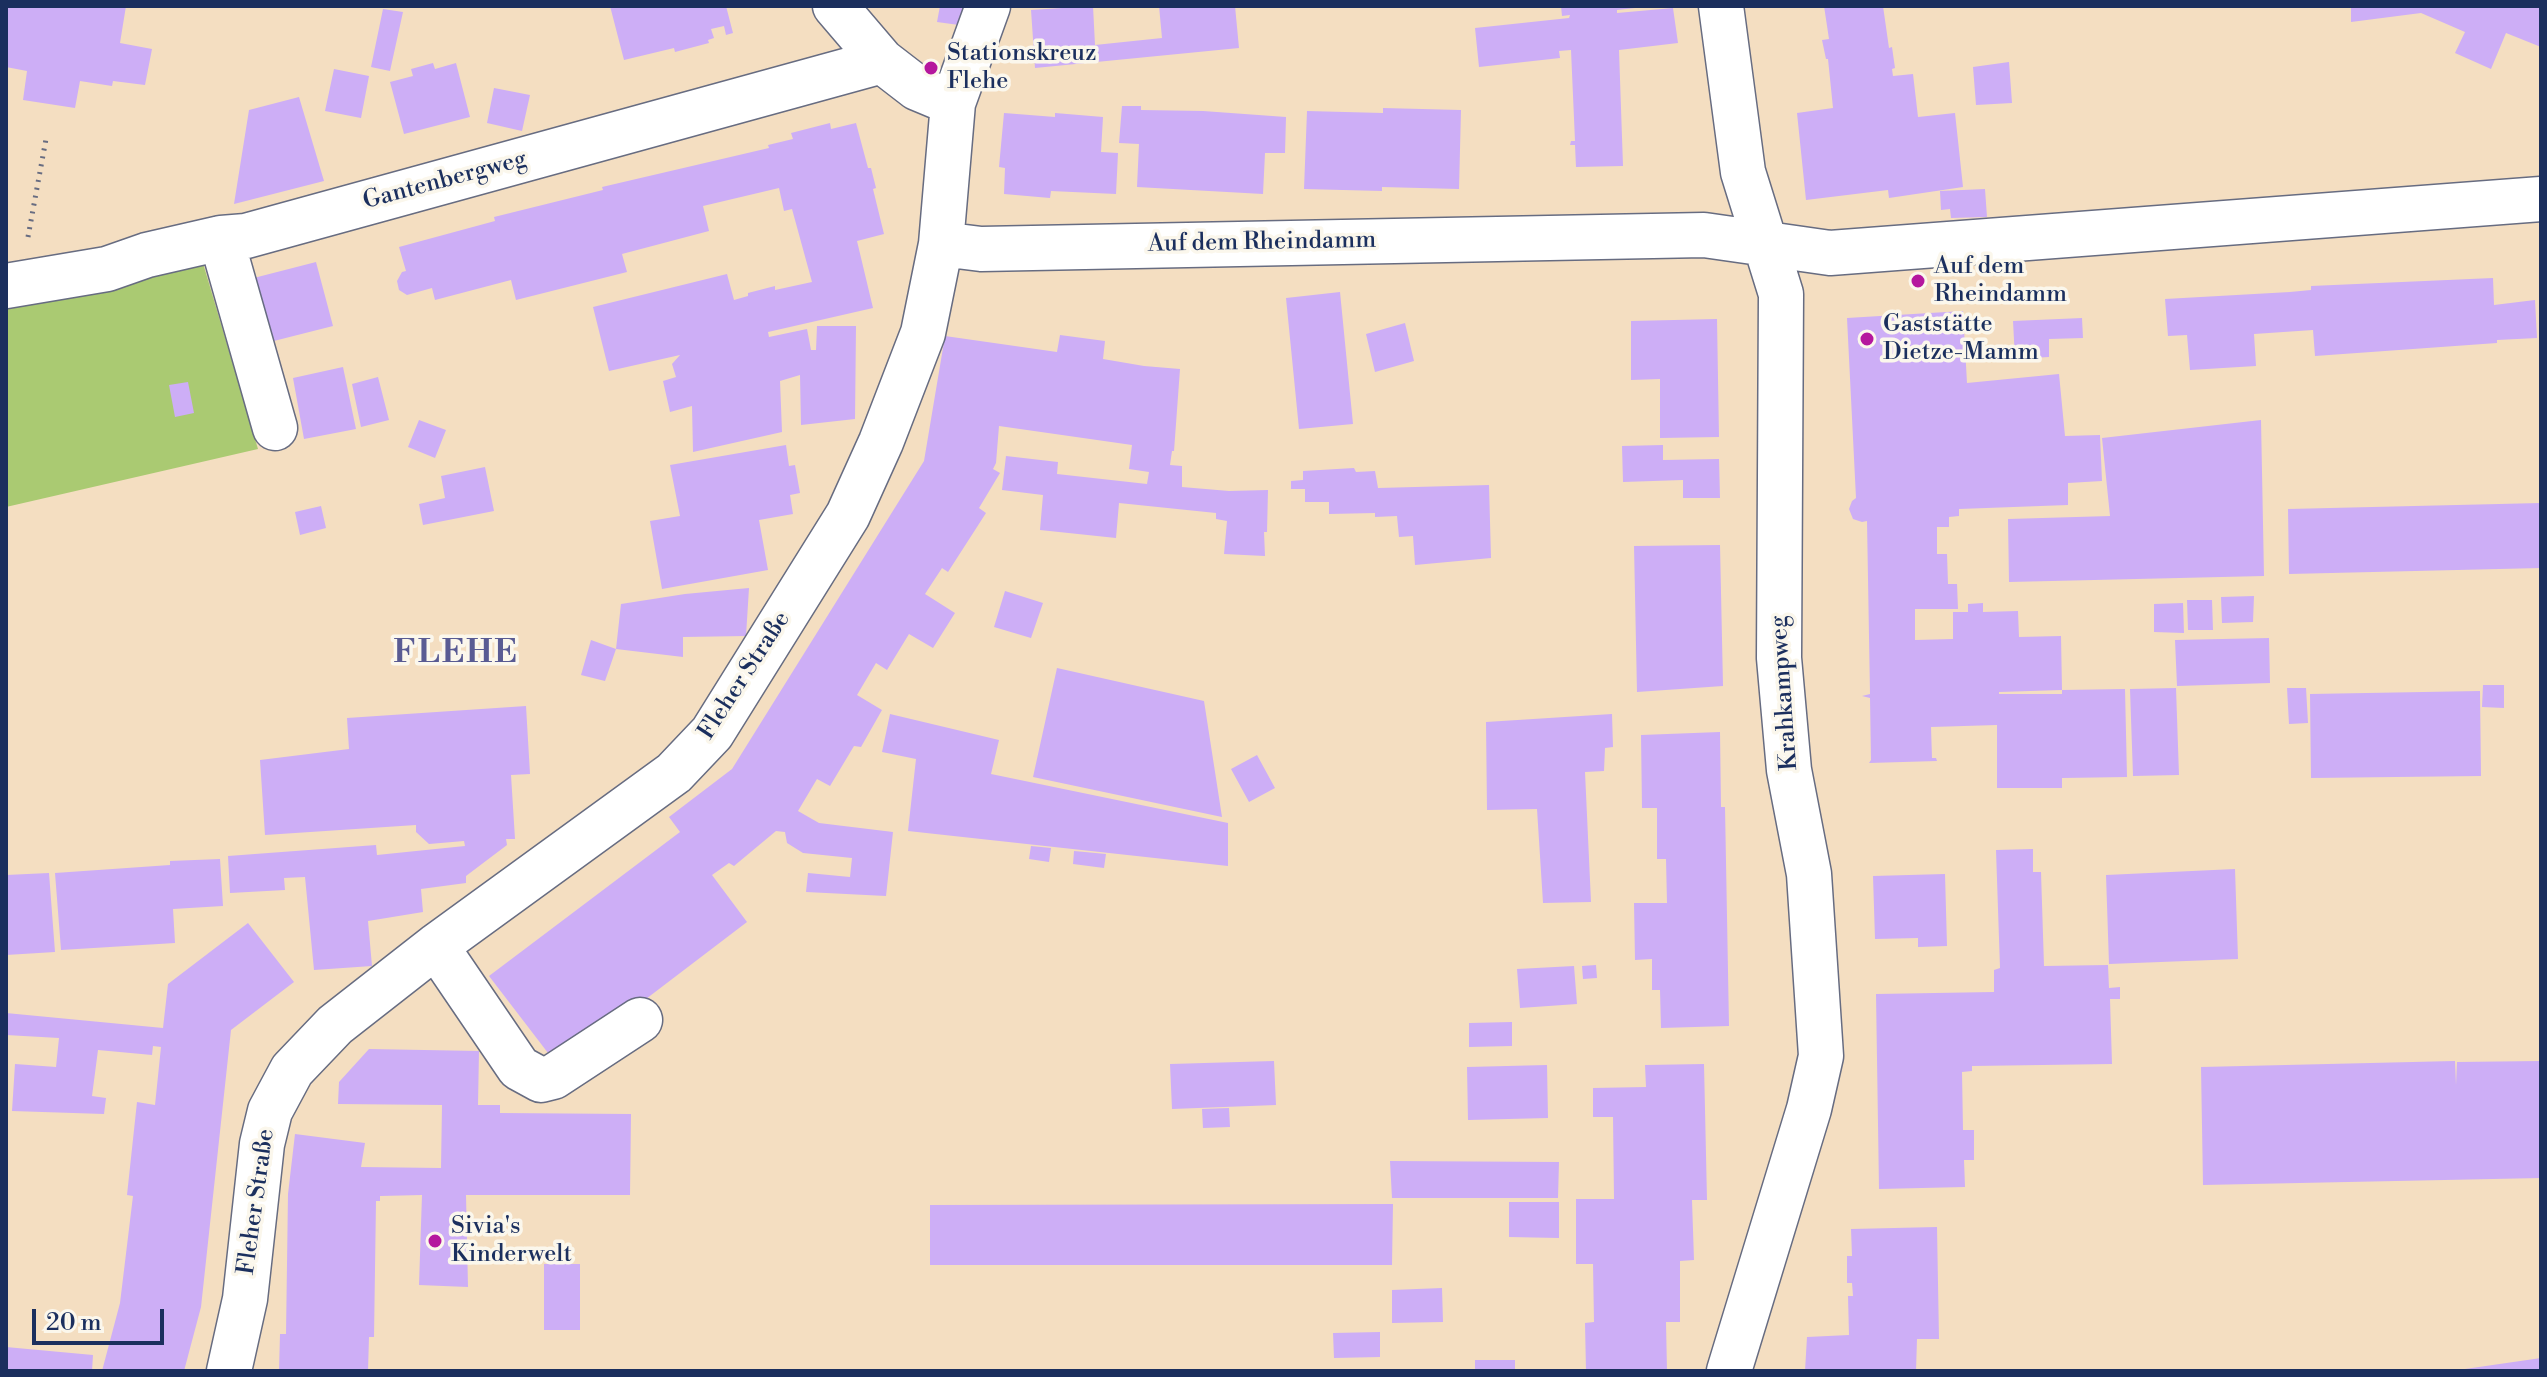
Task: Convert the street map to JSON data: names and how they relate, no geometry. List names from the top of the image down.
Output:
{
  "streets": {
    "street": [
      "Gantenbergweg",
      "Auf dem Rheindamm",
      "Fleher Straße",
      "Krahkampweg"
    ]
  },
  "crossings": [
    ["Auf dem Rheindamm", "Fleher Straße"],
    ["Auf dem Rheindamm", "Krahkampweg"]
  ],
  "districts": ["FLEHE"],
  "places": [
    "Stationskreuz Flehe",
    "Auf dem Rheindamm",
    "Gaststätte Dietze-Mamm",
    "Sivia's Kinderwelt"
  ],
  "scale_bar": "20 m"
}
